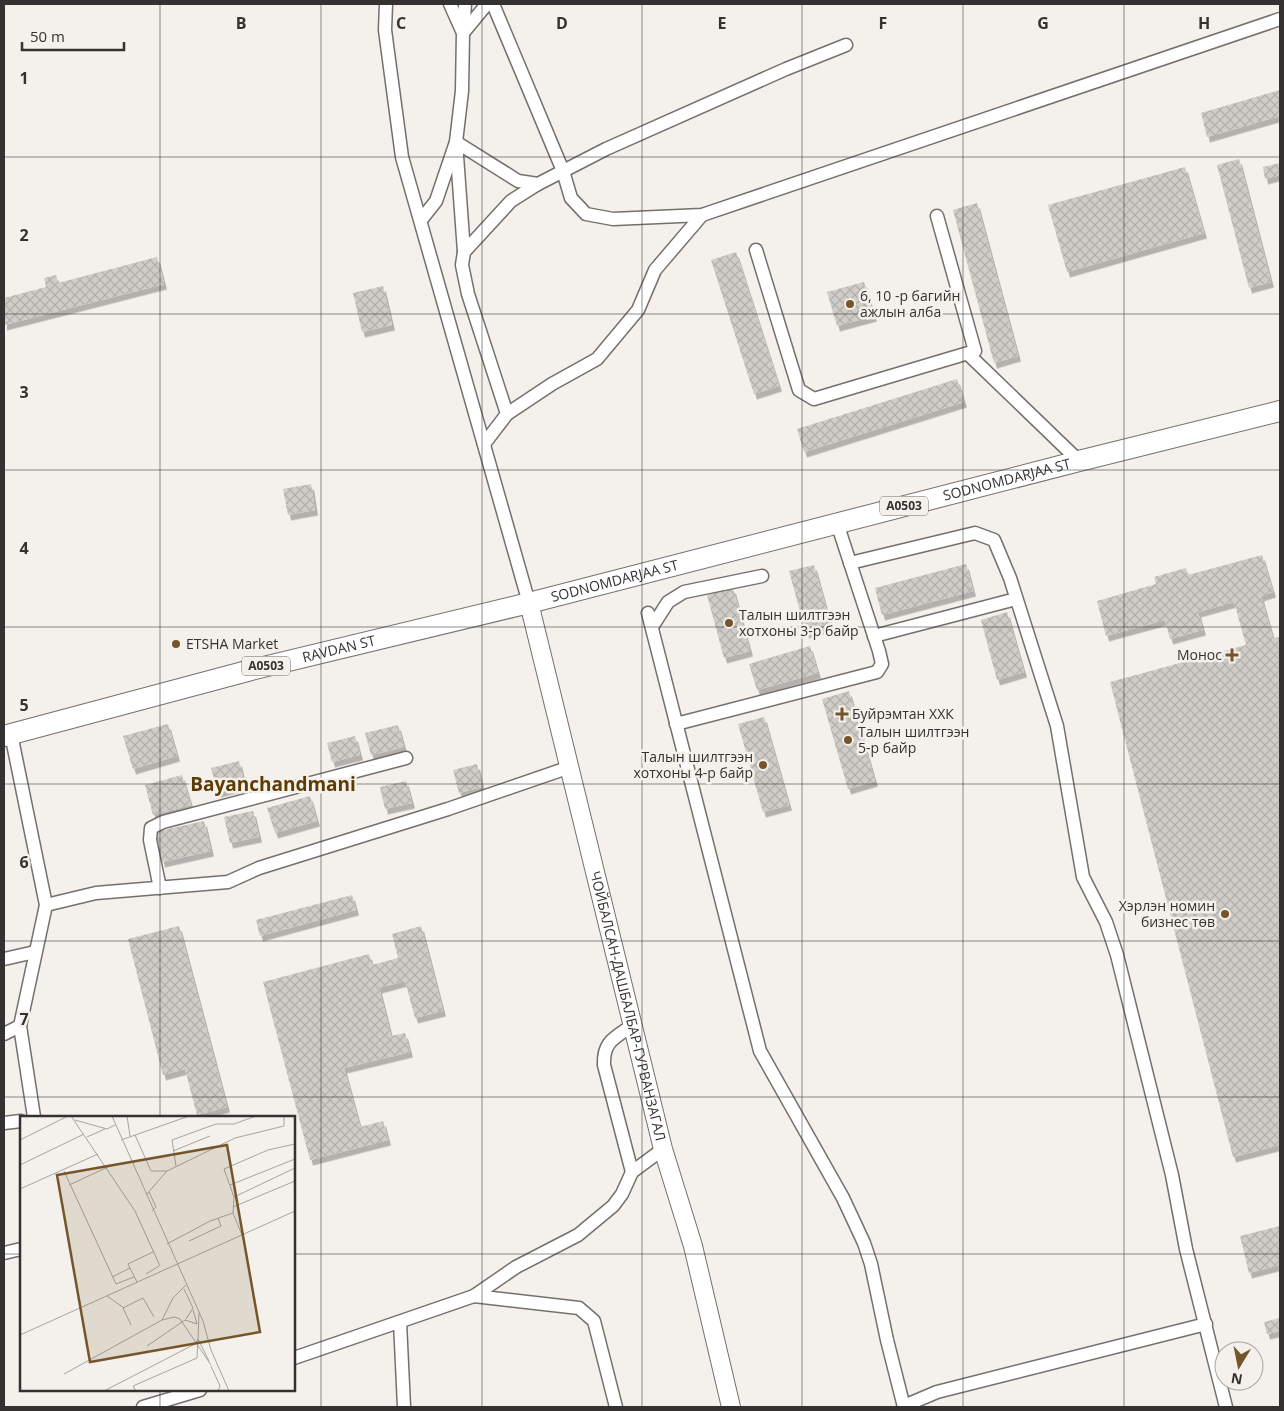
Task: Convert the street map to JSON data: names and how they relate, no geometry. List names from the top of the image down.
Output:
{
  "streets": {
    "main road": ["SODNOMDARJAA ST", "A0503", "RAVDAN ST"],
    "street": ["ЧОЙБАЛСАН-ДАШБАЛБАР-ГУРВАНЗАГАЛ"]
  },
  "crossings": [
    ["SODNOMDARJAA ST", "RAVDAN ST"],
    ["SODNOMDARJAA ST", "ЧОЙБАЛСАН-ДАШБАЛБАР-ГУРВАНЗАГАЛ"],
    ["RAVDAN ST", "ЧОЙБАЛСАН-ДАШБАЛБАР-ГУРВАНЗАГАЛ"]
  ],
  "districts": ["Bayanchandmani"],
  "places": {
    "other": [
      "6, 10 -р багийн ажлын алба",
      "Талын шилтгээн хотхоны 3-р байр",
      "ETSHA Market",
      "Талын шилтгээн 5-р байр",
      "Талын шилтгээн хотхоны 4-р байр",
      "Хэрлэн номин бизнес төв"
    ],
    "health": ["Монос", "Буйрэмтан ХХК"]
  },
  "scale_bar": "50 m",
  "north": "bottom",
  "grid": {
    "columns": [
      "B",
      "C",
      "D",
      "E",
      "F",
      "G",
      "H"
    ],
    "rows": [
      "1",
      "2",
      "3",
      "4",
      "5",
      "6",
      "7"
    ]
  }
}
